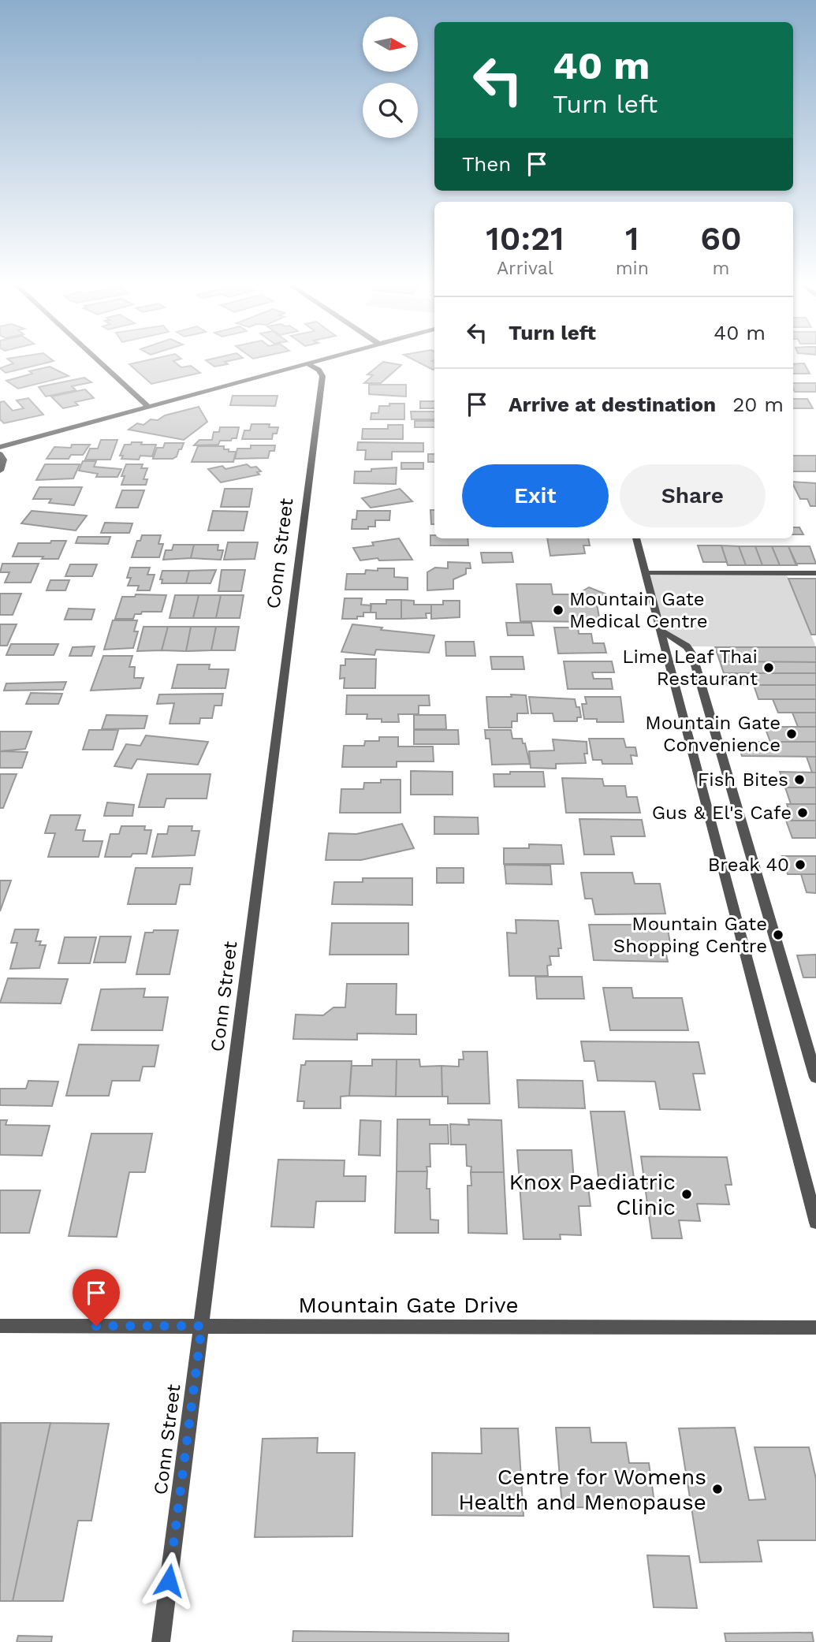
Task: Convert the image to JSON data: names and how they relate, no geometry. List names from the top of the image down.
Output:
{
  "streets": {
    "street": ["Conn Street", "Mountain Gate Drive"]
  },
  "crossings": [
    ["Conn Street", "Mountain Gate Drive"]
  ],
  "places": [
    "Mountain Gate Medical Centre",
    "Lime Leaf Thai Restaurant",
    "Mountain Gate Convenience",
    "Fish Bites",
    "Gus & El's Cafe",
    "Break 40",
    "Mountain Gate Shopping Centre",
    "Knox Paediatric Clinic",
    "Centre for Womens Health and Menopause"
  ],
  "north": "right",
  "page": {
    "turn": ["40 m", "Turn left"],
    "then": "Then",
    "eta": [
      "10:21",
      "Arrival",
      "1",
      "min",
      "60",
      "m"
    ],
    "list": [
      {
        "name": "Turn left",
        "value": "40 m"
      },
      {
        "name": "Arrive at destination",
        "value": "20 m"
      }
    ],
    "buttons": ["Exit", "Share"]
  }
}
